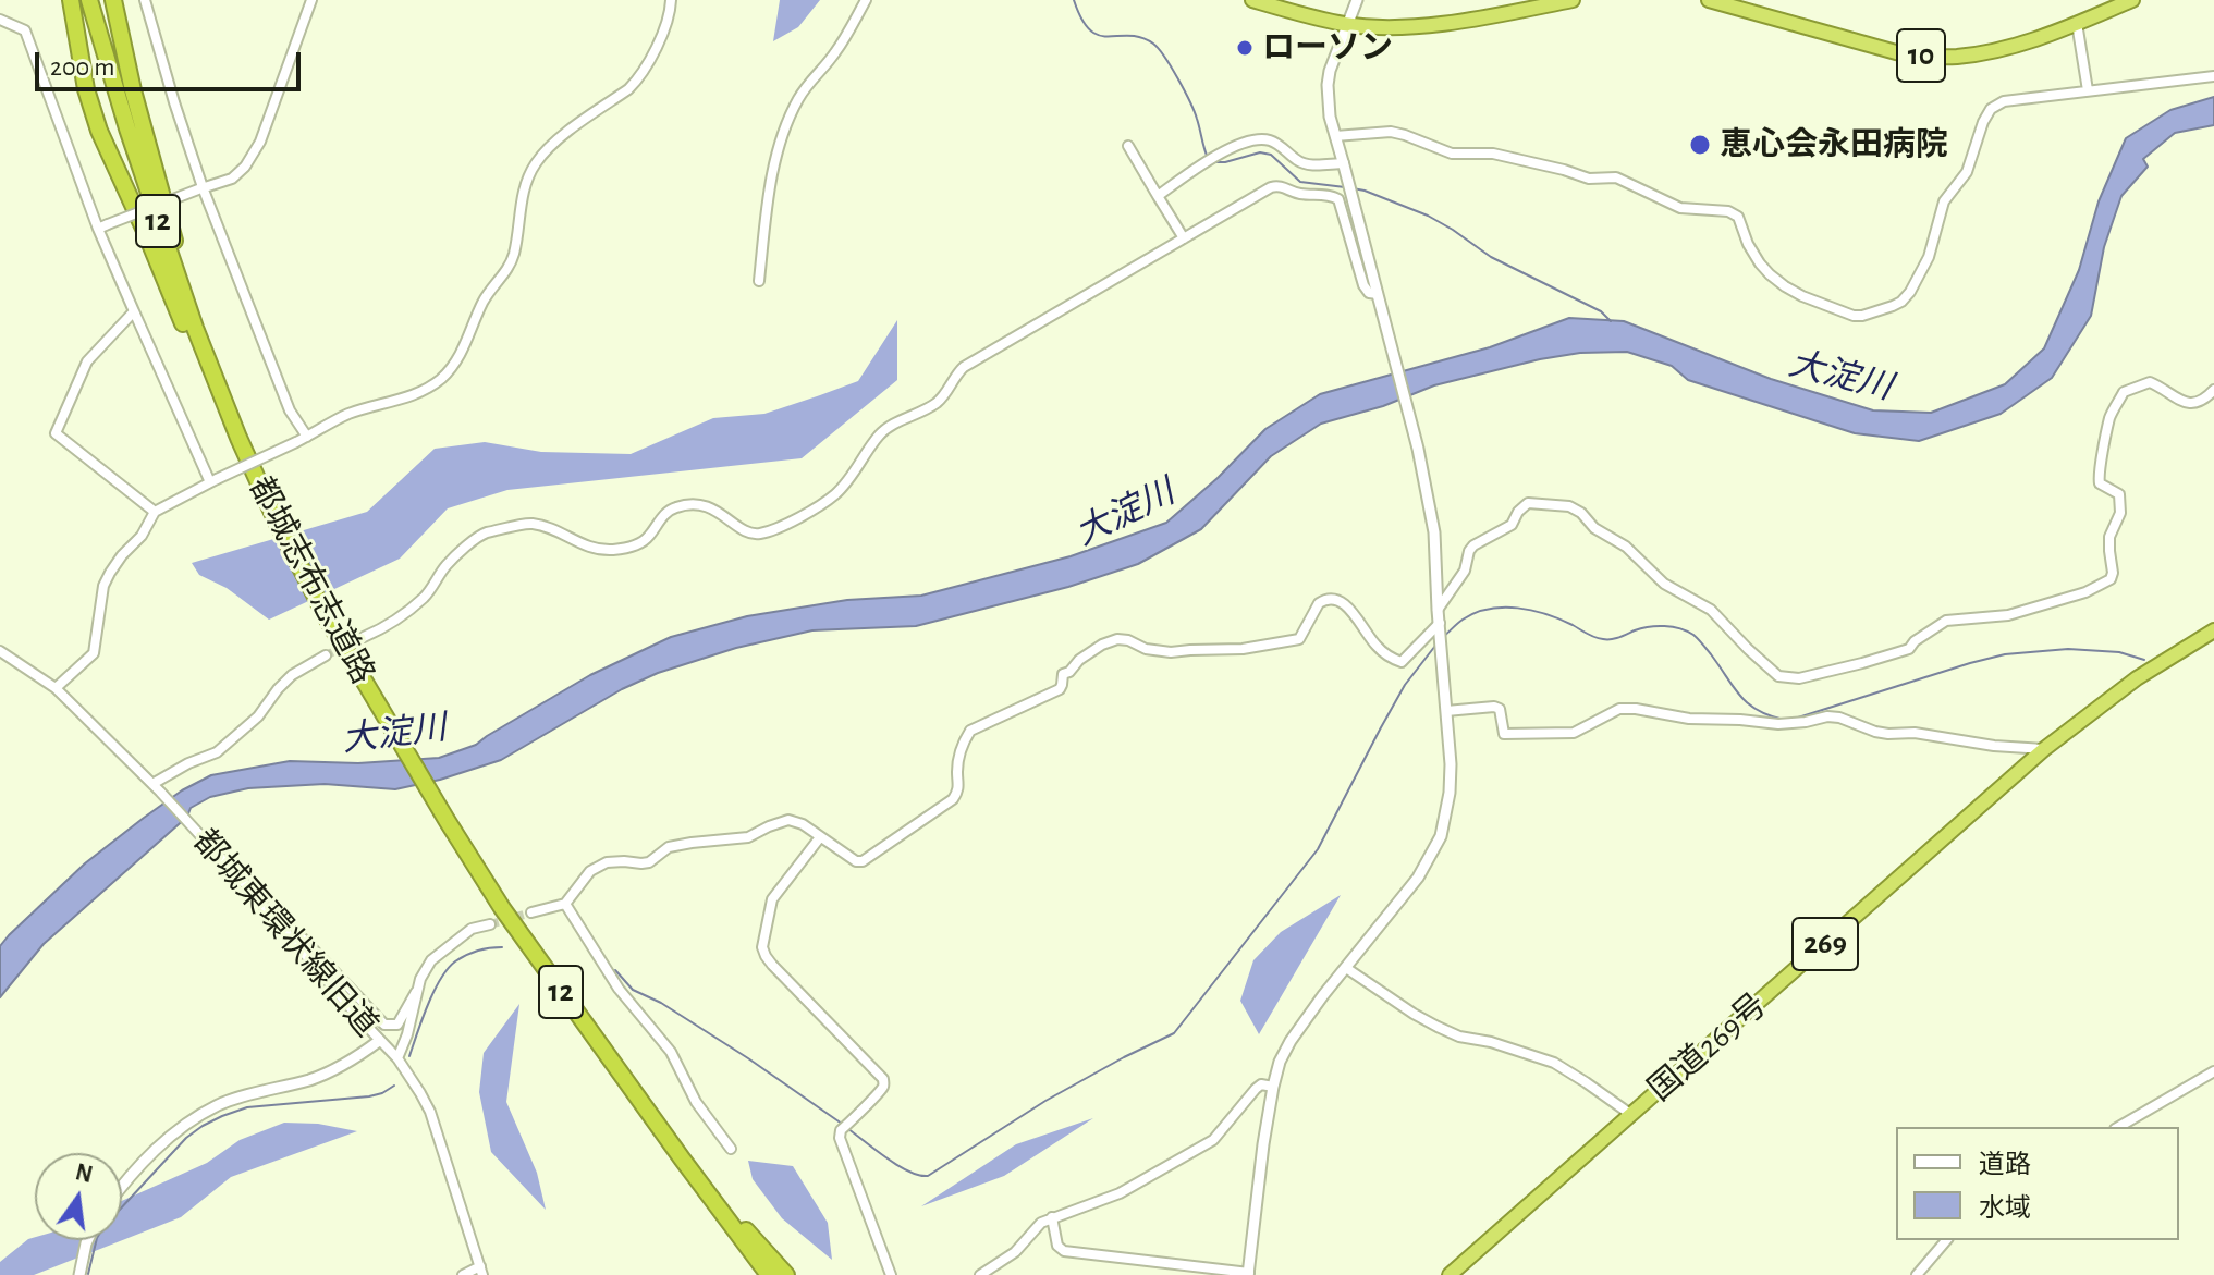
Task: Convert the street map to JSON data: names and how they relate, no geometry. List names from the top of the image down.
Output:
{
  "streets": {
    "highway": [
      "10",
      "12",
      "都城志布志道路",
      "269",
      "国道269号"
    ],
    "street": ["都城東環状線旧道"]
  },
  "water": ["大淀川"],
  "places": ["ローソン", "恵心会永田病院"],
  "legend": ["道路", "水域"],
  "scale_bar": "200 m",
  "north": "top"
}
